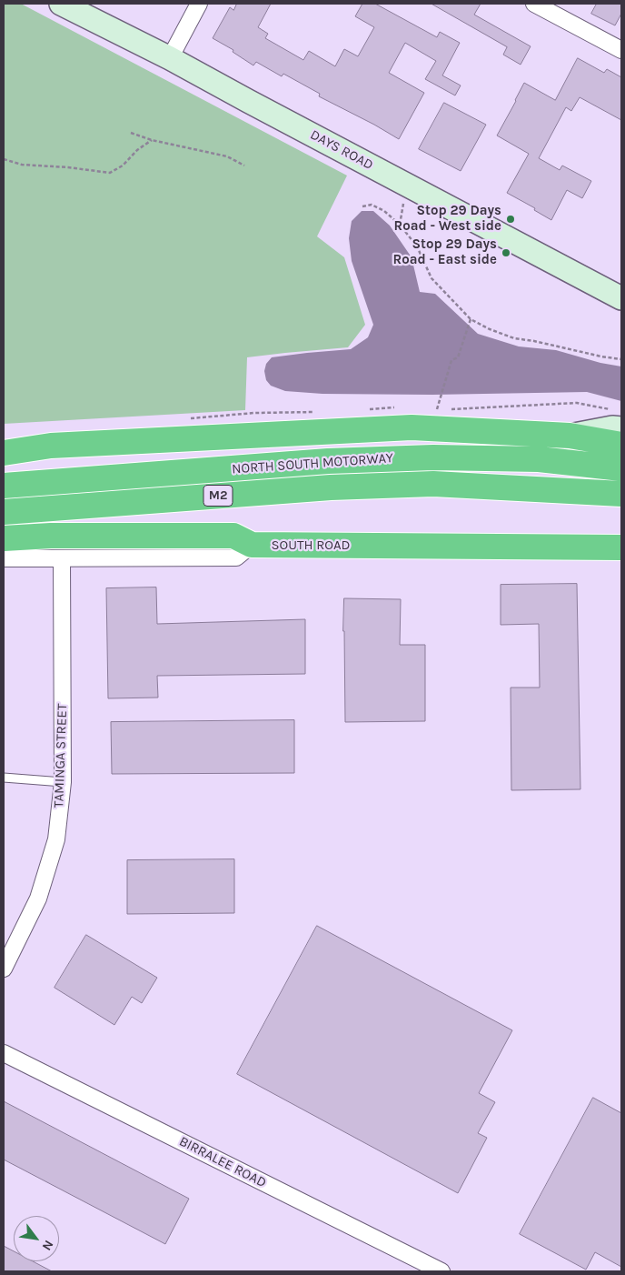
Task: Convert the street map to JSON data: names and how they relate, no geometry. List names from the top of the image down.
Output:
{
  "streets": {
    "highway": ["NORTH SOUTH MOTORWAY", "M2", "SOUTH ROAD"],
    "street": ["DAYS ROAD", "TAMINGA STREET", "BIRRALEE ROAD"]
  },
  "crossings": [
    ["SOUTH ROAD", "TAMINGA STREET"]
  ],
  "places": ["Stop 29 Days Road - West side", "Stop 29 Days Road - East side"],
  "north": "bottom right"
}
